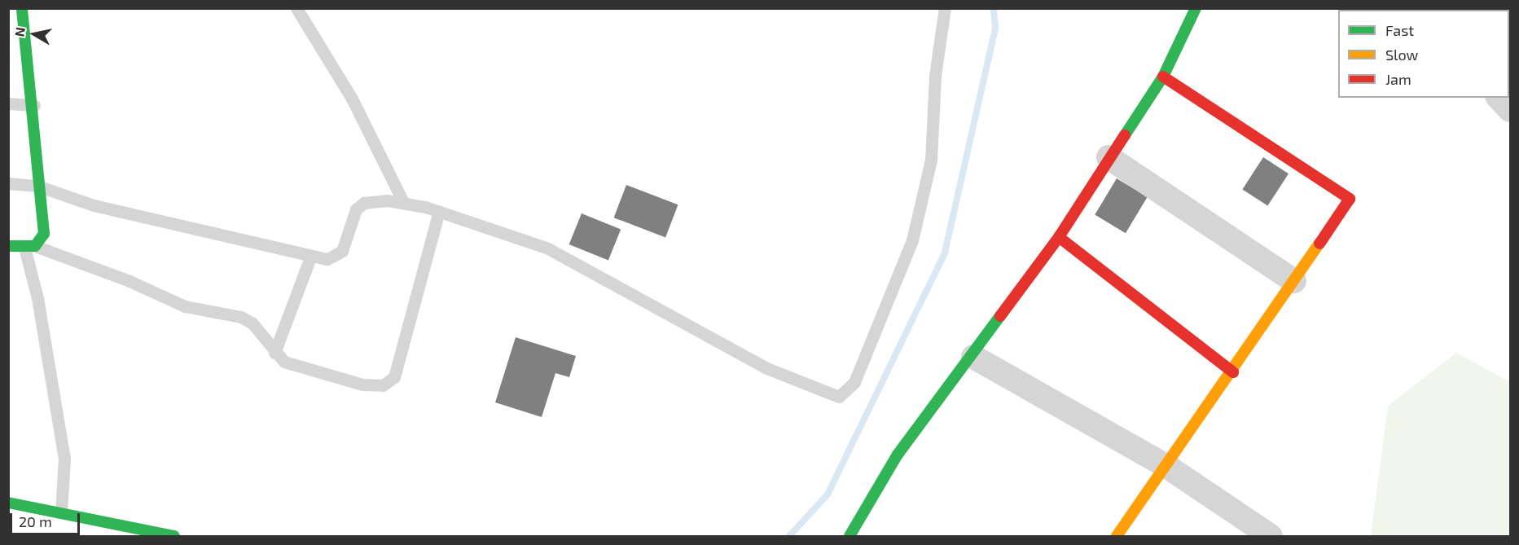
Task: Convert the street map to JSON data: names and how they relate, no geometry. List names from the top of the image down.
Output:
{
  "legend": ["Fast", "Slow", "Jam"],
  "scale_bar": "20 m",
  "north": "left"
}
